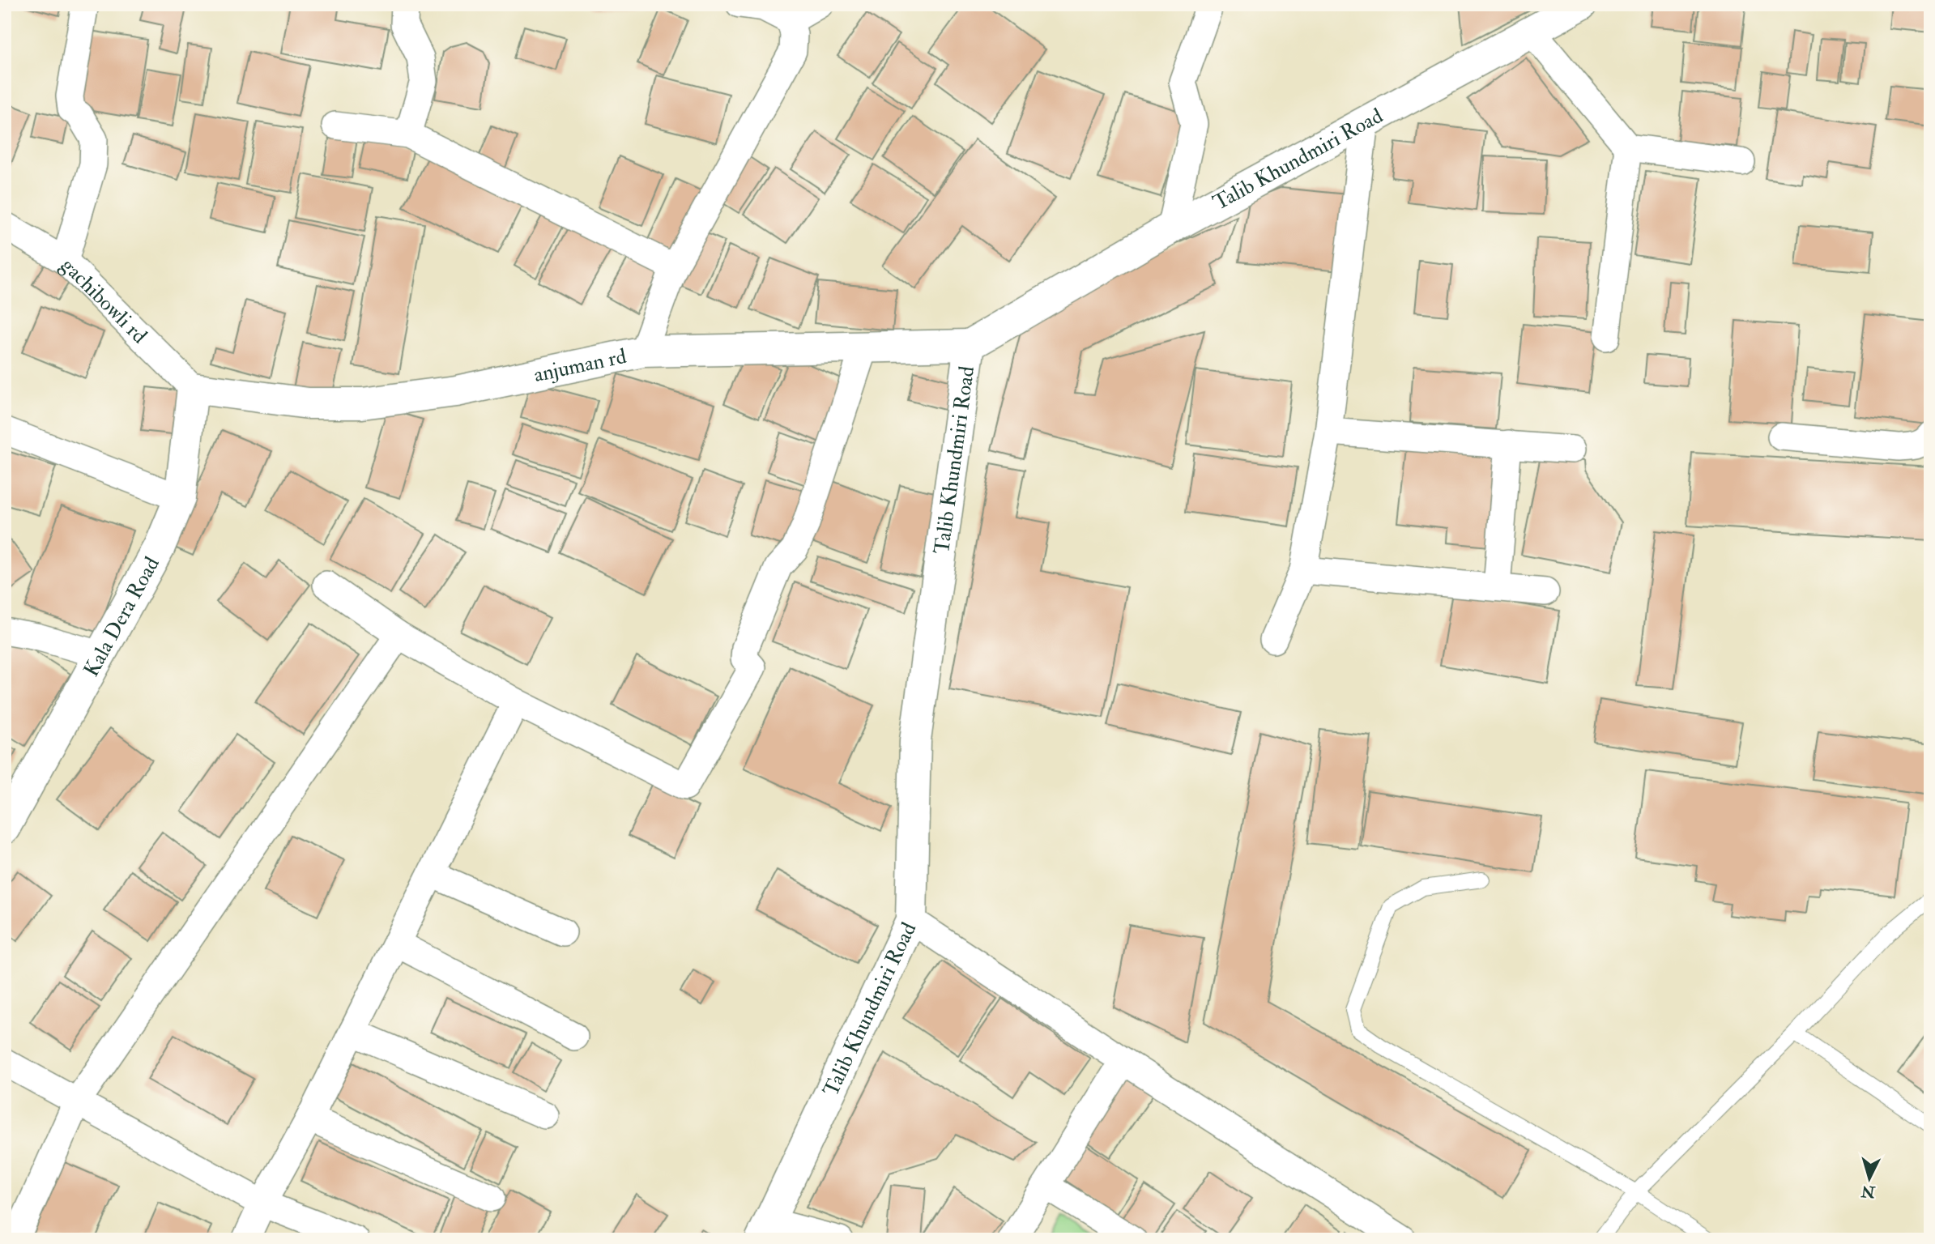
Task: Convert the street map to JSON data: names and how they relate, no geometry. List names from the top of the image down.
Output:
{
  "streets": {
    "street": [
      "Talib Khundmiri Road",
      "gachibowli rd",
      "anjuman rd",
      "Kala Dera Road"
    ]
  },
  "crossings": [
    ["Talib Khundmiri Road", "anjuman rd"],
    ["gachibowli rd", "anjuman rd"],
    ["gachibowli rd", "Kala Dera Road"],
    ["anjuman rd", "Kala Dera Road"]
  ],
  "north": "bottom"
}
